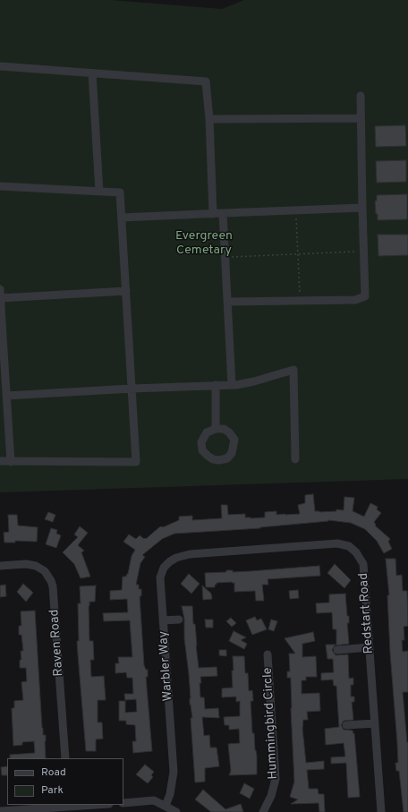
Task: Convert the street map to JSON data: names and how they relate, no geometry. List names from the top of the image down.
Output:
{
  "streets": {
    "street": [
      "Redstart Road",
      "Raven Road",
      "Warbler Way",
      "Hummingbird Circle"
    ]
  },
  "crossings": [
    ["Redstart Road", "Warbler Way"]
  ],
  "parks": ["Evergreen Cemetary"],
  "legend": ["Road", "Park"]
}
